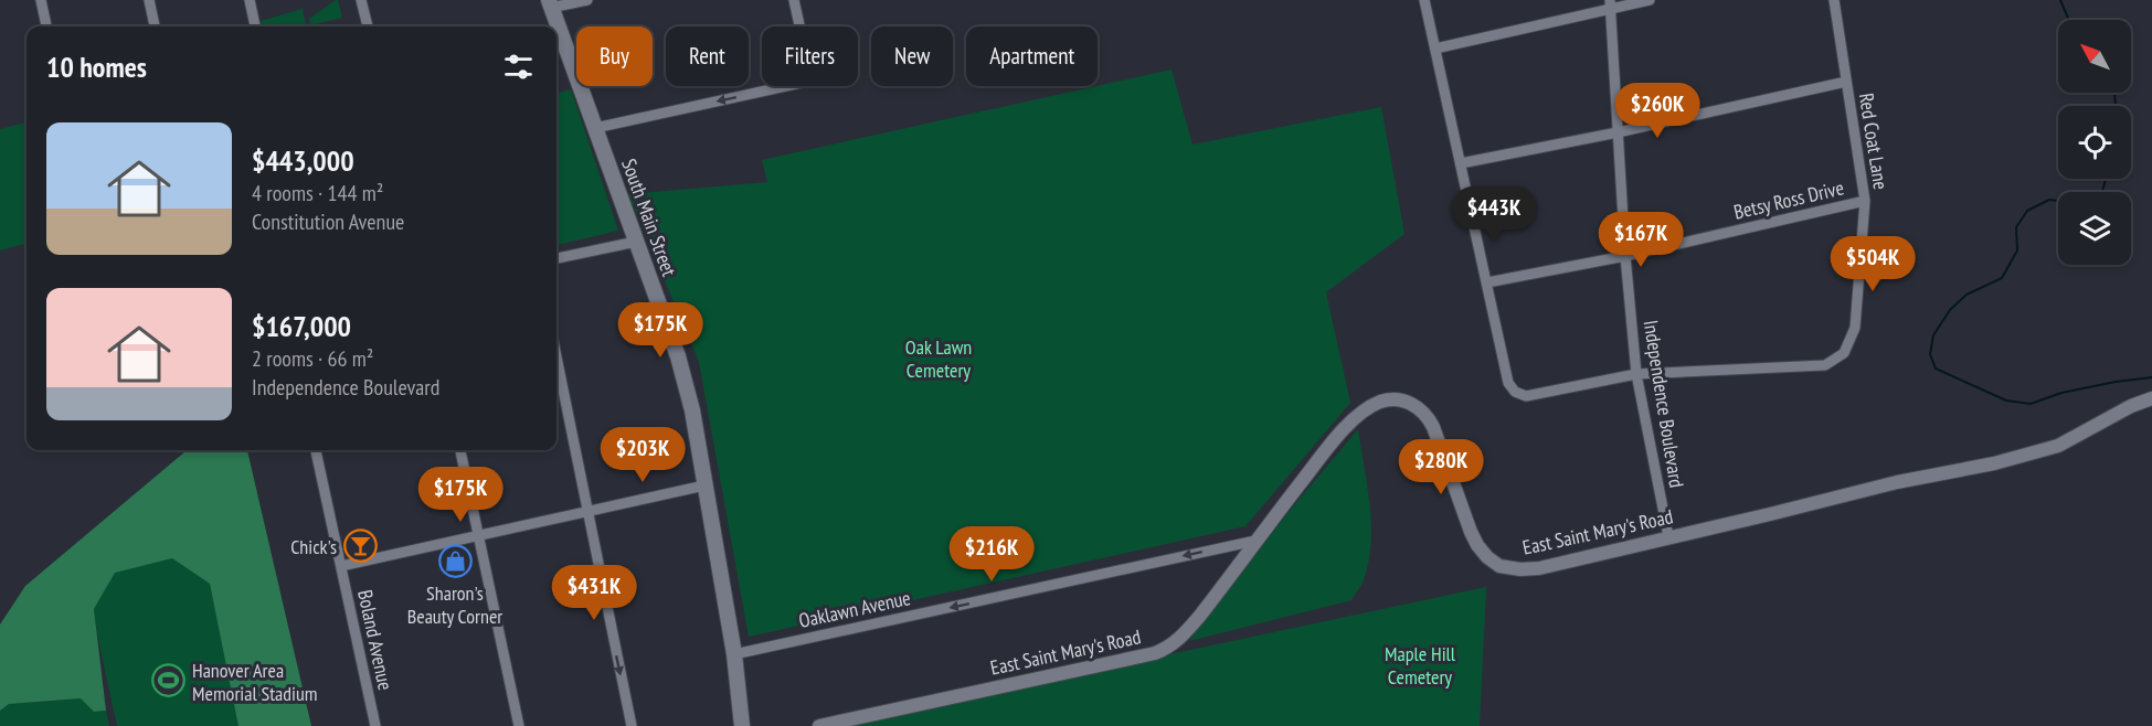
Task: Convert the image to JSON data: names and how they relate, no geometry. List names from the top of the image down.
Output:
{
  "streets": {
    "main road": ["South Main Street"],
    "street": [
      "Red Coat Lane",
      "Betsy Ross Drive",
      "Independence Boulevard",
      "East Saint Mary's Road",
      "Oaklawn Avenue",
      "Boland Avenue"
    ]
  },
  "crossings": [
    ["Red Coat Lane", "Betsy Ross Drive"],
    ["Red Coat Lane", "Independence Boulevard"],
    ["Betsy Ross Drive", "Independence Boulevard"],
    ["South Main Street", "Oaklawn Avenue"],
    ["Independence Boulevard", "East Saint Mary's Road"],
    ["East Saint Mary's Road", "Oaklawn Avenue"]
  ],
  "one_way": ["Oaklawn Avenue"],
  "parks": ["Oak Lawn Cemetery", "Maple Hill Cemetery"],
  "places": {
    "bar": ["Chick's"],
    "shop": ["Sharon's Beauty Corner"],
    "sports": ["Hanover Area Memorial Stadium"]
  },
  "north": "top left",
  "page": {
    "chip": [
      "Buy",
      "Rent",
      "Filters",
      "New",
      "Apartment"
    ],
    "heading": "10 homes",
    "price": [
      "$260K",
      "$443K",
      "$167K",
      "$504K",
      "$175K",
      "$203K",
      "$280K",
      "$175K",
      "$216K",
      "$431K"
    ],
    "list": [
      {
        "name": "$443,000",
        "note": "4 rooms · 144 m² · Constitution Avenue"
      },
      {
        "name": "$167,000",
        "note": "2 rooms · 66 m² · Independence Boulevard"
      }
    ]
  }
}
